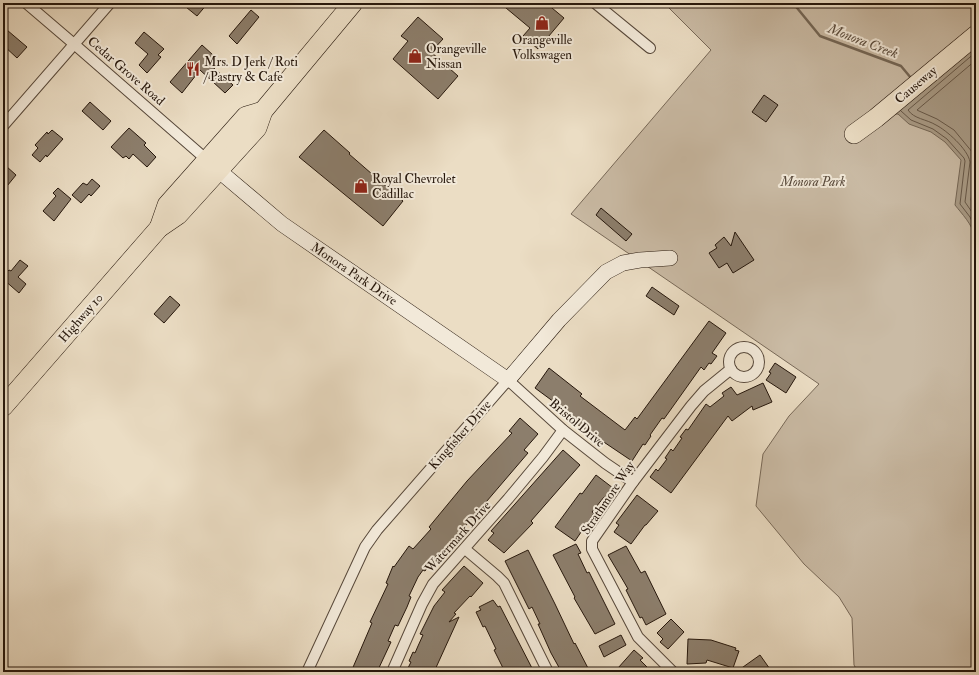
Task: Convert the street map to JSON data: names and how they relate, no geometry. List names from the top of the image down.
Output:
{
  "streets": {
    "highway": ["Causeway", "Highway 10"],
    "street": [
      "Cedar Grove Road",
      "Monora Park Drive",
      "Bristol Drive",
      "Kingfisher Drive",
      "Strathmore Way",
      "Watermark Drive"
    ]
  },
  "crossings": [
    ["Cedar Grove Road", "Monora Park Drive"],
    ["Cedar Grove Road", "Highway 10"],
    ["Monora Park Drive", "Highway 10"],
    ["Monora Park Drive", "Bristol Drive"],
    ["Monora Park Drive", "Kingfisher Drive"],
    ["Bristol Drive", "Kingfisher Drive"],
    ["Bristol Drive", "Strathmore Way"],
    ["Bristol Drive", "Watermark Drive"]
  ],
  "water": ["Monora Creek"],
  "parks": ["Monora Park"],
  "places": {
    "shop": ["Orangeville Volkswagen", "Orangeville Nissan", "Royal Chevrolet Cadillac"],
    "restaurant": ["Mrs. D Jerk / Roti / Pastry & Cafe"]
  }
}
